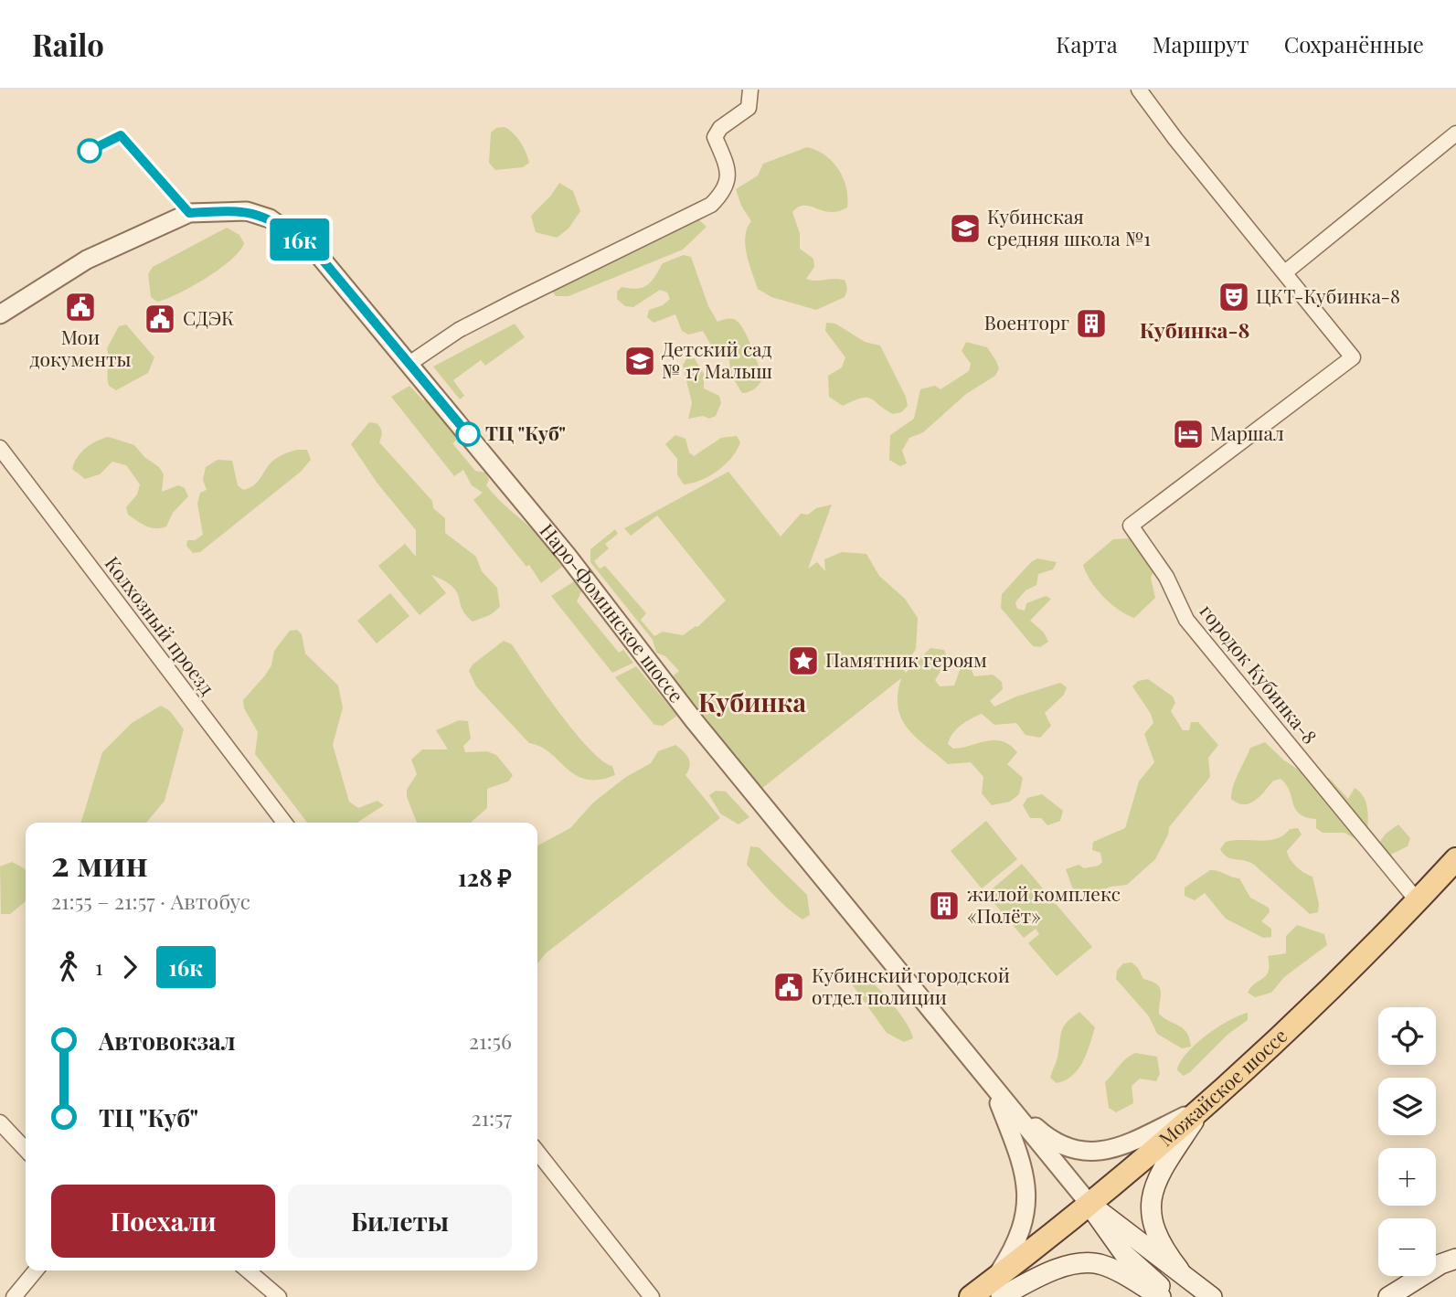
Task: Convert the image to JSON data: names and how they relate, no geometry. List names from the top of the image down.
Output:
{
  "streets": {
    "main road": ["Наро-Фоминское шоссе", "Можайское шоссе"],
    "street": ["Колхозный проезд", "городок Кубинка-8"]
  },
  "crossings": [
    ["Наро-Фоминское шоссе", "Можайское шоссе"],
    ["городок Кубинка-8", "Можайское шоссе"]
  ],
  "districts": ["Кубинка-8", "Кубинка"],
  "places": {
    "school or university": ["Кубинская средняя школа №1", "Детский сад № 17 Малыш"],
    "theatre": ["ЦКТ-Кубинка-8"],
    "public building": ["Мои документы", "СДЭК", "Кубинский городской отдел полиции"],
    "building": ["Военторг", "жилой комплекс «Полёт»"],
    "other": ["ТЦ \"Куб\""],
    "hotel": ["Маршал"],
    "place": ["Памятник героям"]
  },
  "lines": ["bus line 16к"],
  "page": {
    "header": "Railo",
    "nav": ["Карта", "Маршрут", "Сохранённые"],
    "on_map": "16к",
    "heading": ["2 мин", "21:55 – 21:57 · Автобус", "128 ₽"],
    "legs": ["1", "16к"],
    "list": [
      {
        "name": "Автовокзал",
        "value": "21:56"
      },
      {
        "name": "ТЦ \"Куб\"",
        "value": "21:57"
      }
    ],
    "map_buttons": ["+", "−"],
    "buttons": ["Поехали", "Билеты"]
  }
}
